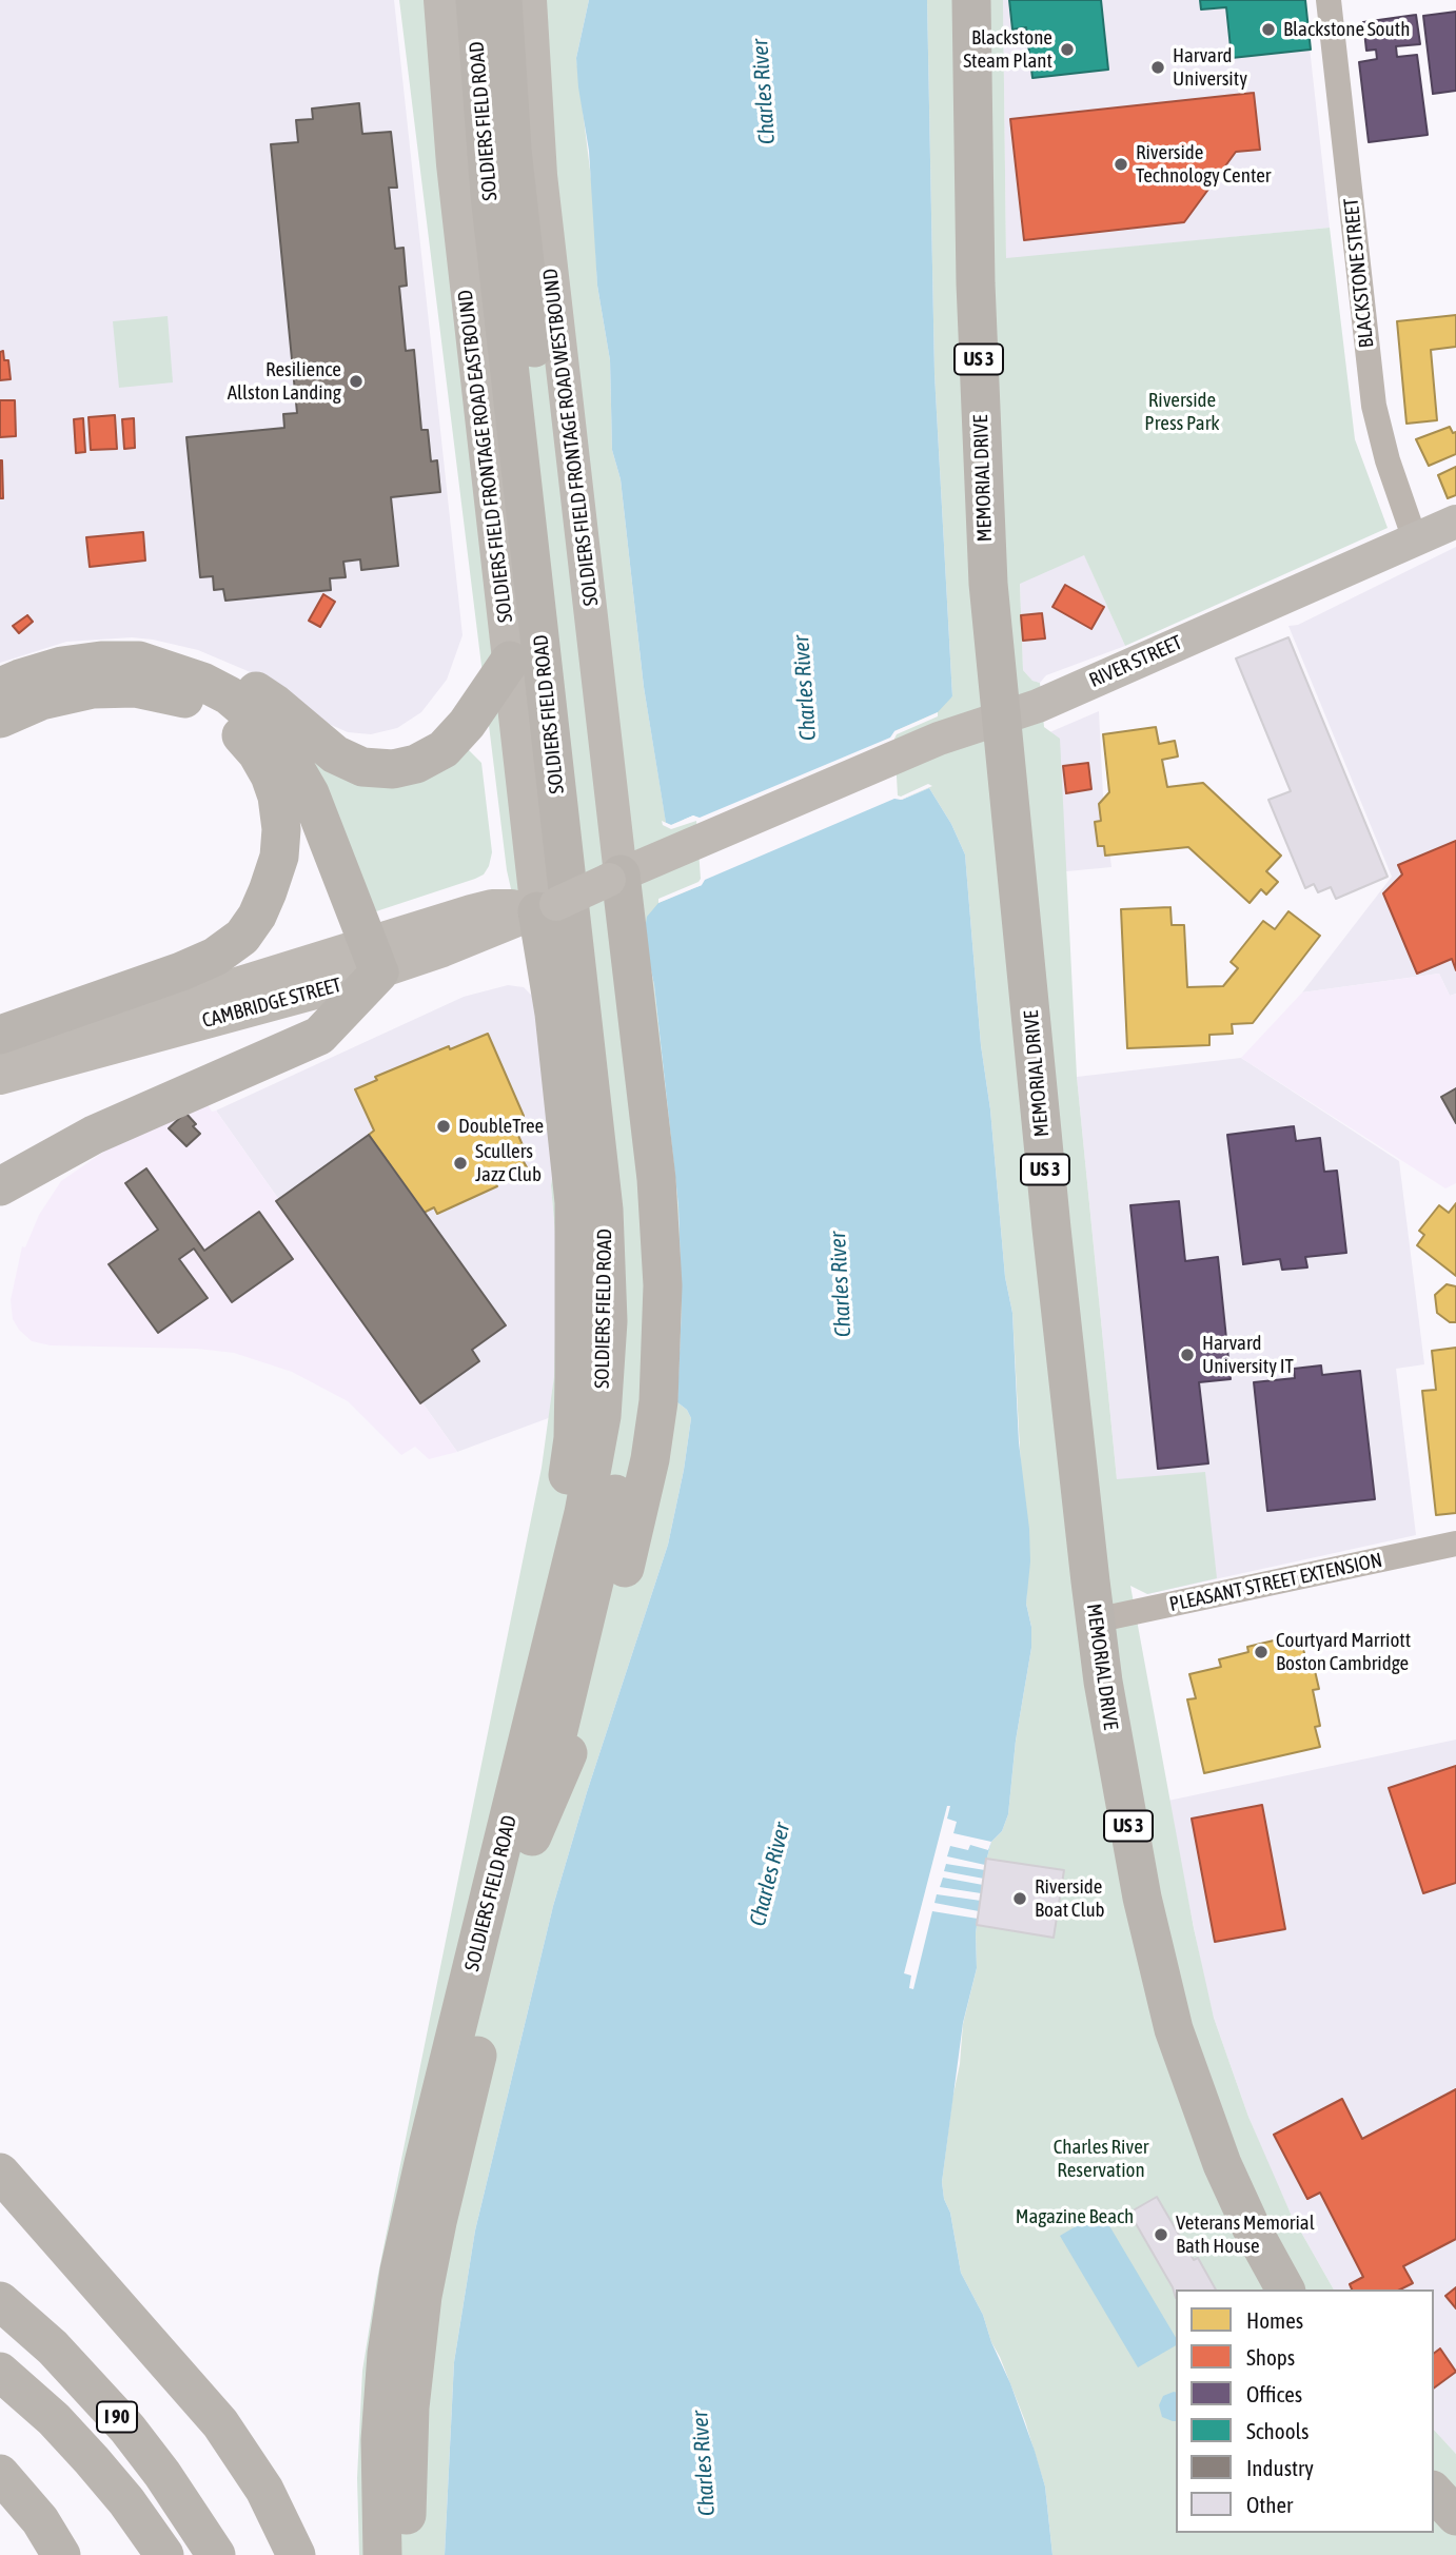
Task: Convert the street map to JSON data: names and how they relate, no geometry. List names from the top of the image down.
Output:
{
  "streets": {
    "highway": [
      "SOLDIERS FIELD ROAD",
      "US 3",
      "MEMORIAL DRIVE",
      "I 90"
    ],
    "main road": [
      "SOLDIERS FIELD FRONTAGE ROAD WESTBOUND",
      "SOLDIERS FIELD FRONTAGE ROAD EASTBOUND",
      "RIVER STREET",
      "CAMBRIDGE STREET"
    ],
    "street": ["BLACKSTONE STREET", "PLEASANT STREET EXTENSION"]
  },
  "crossings": [
    ["BLACKSTONE STREET", "RIVER STREET"],
    ["SOLDIERS FIELD FRONTAGE ROAD WESTBOUND", "RIVER STREET"],
    ["SOLDIERS FIELD FRONTAGE ROAD EASTBOUND", "CAMBRIDGE STREET"],
    ["MEMORIAL DRIVE", "RIVER STREET"],
    ["MEMORIAL DRIVE", "PLEASANT STREET EXTENSION"]
  ],
  "water": ["Charles River"],
  "parks": ["Riverside Press Park", "Charles River Reservation", "Magazine Beach"],
  "places": [
    "Blackstone South",
    "Blackstone Steam Plant",
    "Harvard University",
    "Riverside Technology Center",
    "Resilience Allston Landing",
    "DoubleTree",
    "Scullers Jazz Club",
    "Harvard University IT",
    "Courtyard Marriott Boston Cambridge",
    "Riverside Boat Club",
    "Veterans Memorial Bath House"
  ],
  "legend": [
    "Homes",
    "Shops",
    "Offices",
    "Schools",
    "Industry",
    "Other"
  ]
}
